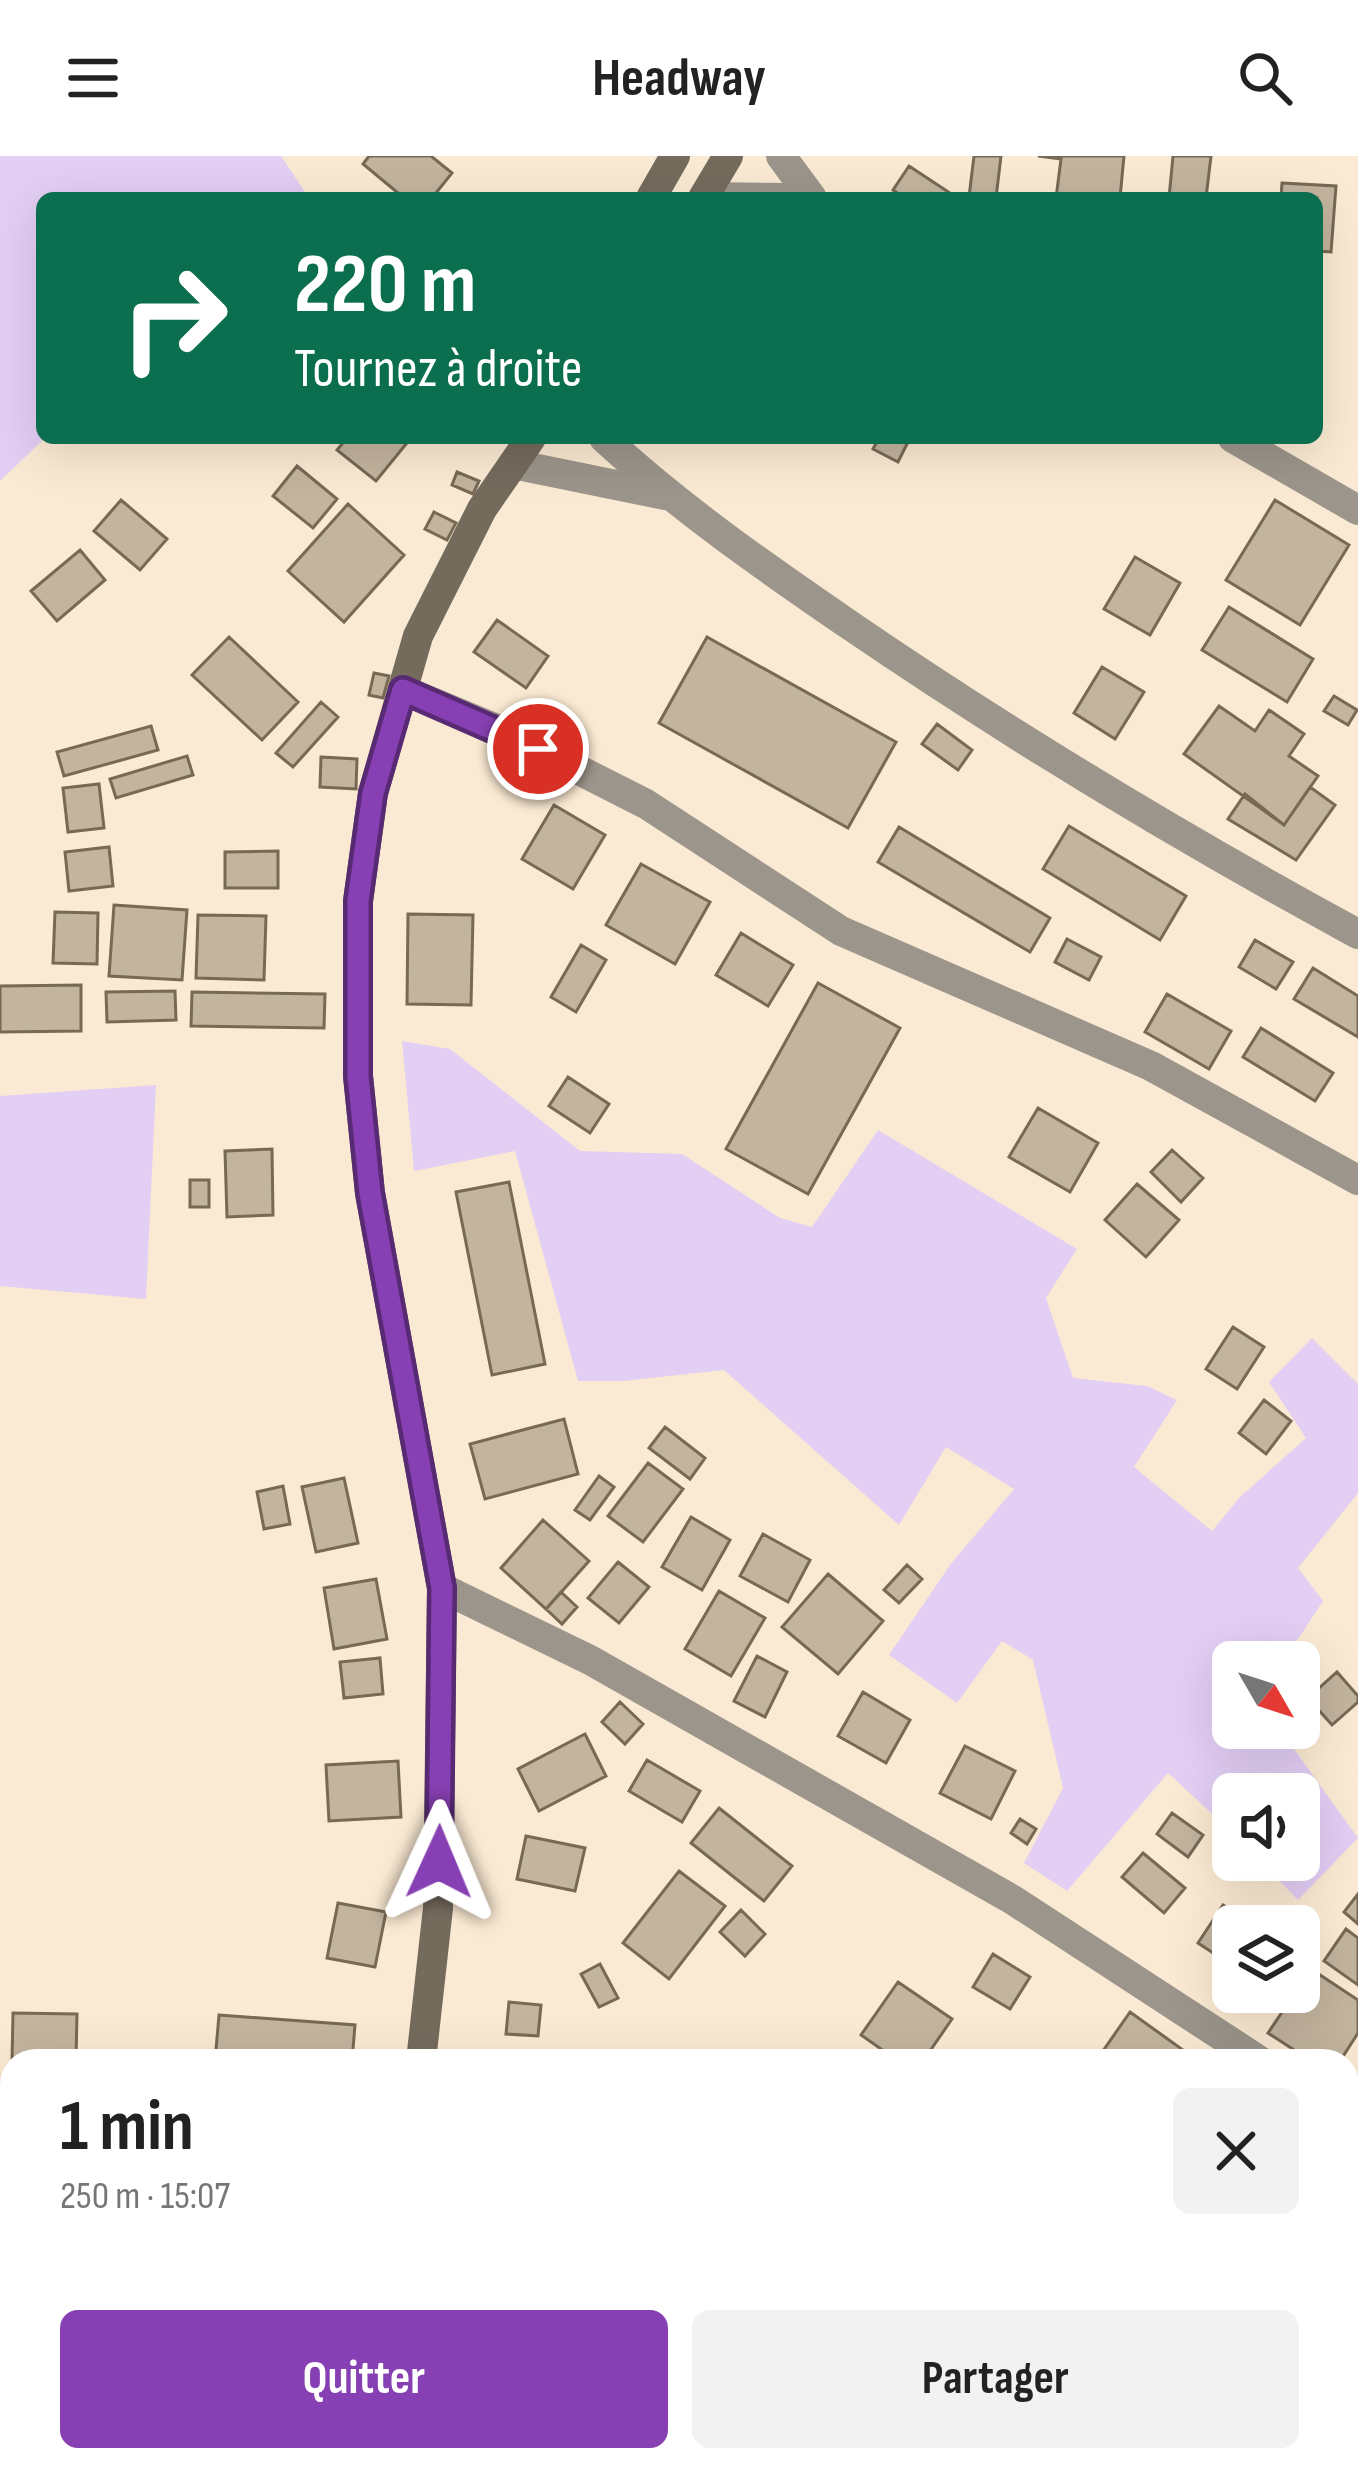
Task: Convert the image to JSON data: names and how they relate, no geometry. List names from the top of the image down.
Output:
{
  "north": "bottom right",
  "page": {
    "header": "Headway",
    "turn": ["220 m", "Tournez à droite"],
    "heading": ["1 min", "250 m · 15:07"],
    "buttons": ["Quitter", "Partager"]
  }
}
